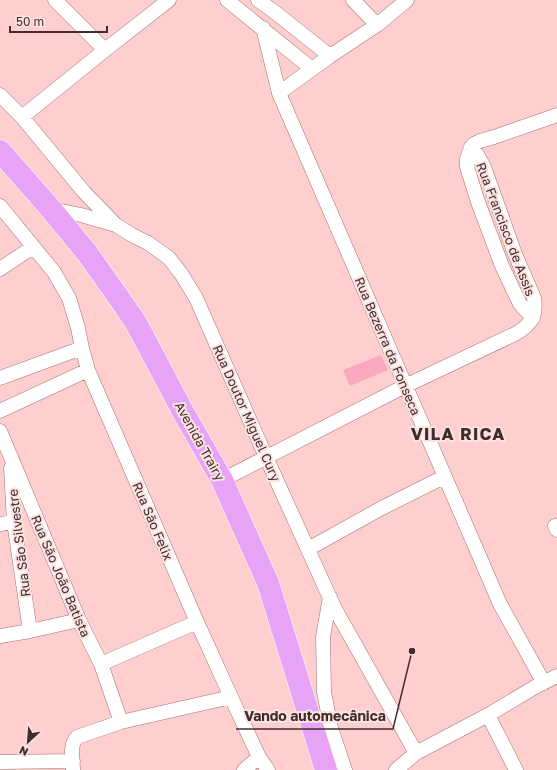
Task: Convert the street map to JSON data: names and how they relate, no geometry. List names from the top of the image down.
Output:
{
  "streets": {
    "highway": ["Avenida Trairy"],
    "street": [
      "Rua Francisco de Assis",
      "Rua Bezerra da Fonseca",
      "Rua Doutor Miguel Cury",
      "Rua São Felix",
      "Rua São Silvestre",
      "Rua São João Batista"
    ]
  },
  "crossings": [
    ["Rua Francisco de Assis", "Rua Bezerra da Fonseca"],
    ["Rua São Silvestre", "Rua São João Batista"]
  ],
  "districts": ["VILA RICA"],
  "places": ["Vando automecânica"],
  "scale_bar": "50 m",
  "north": "bottom left"
}
